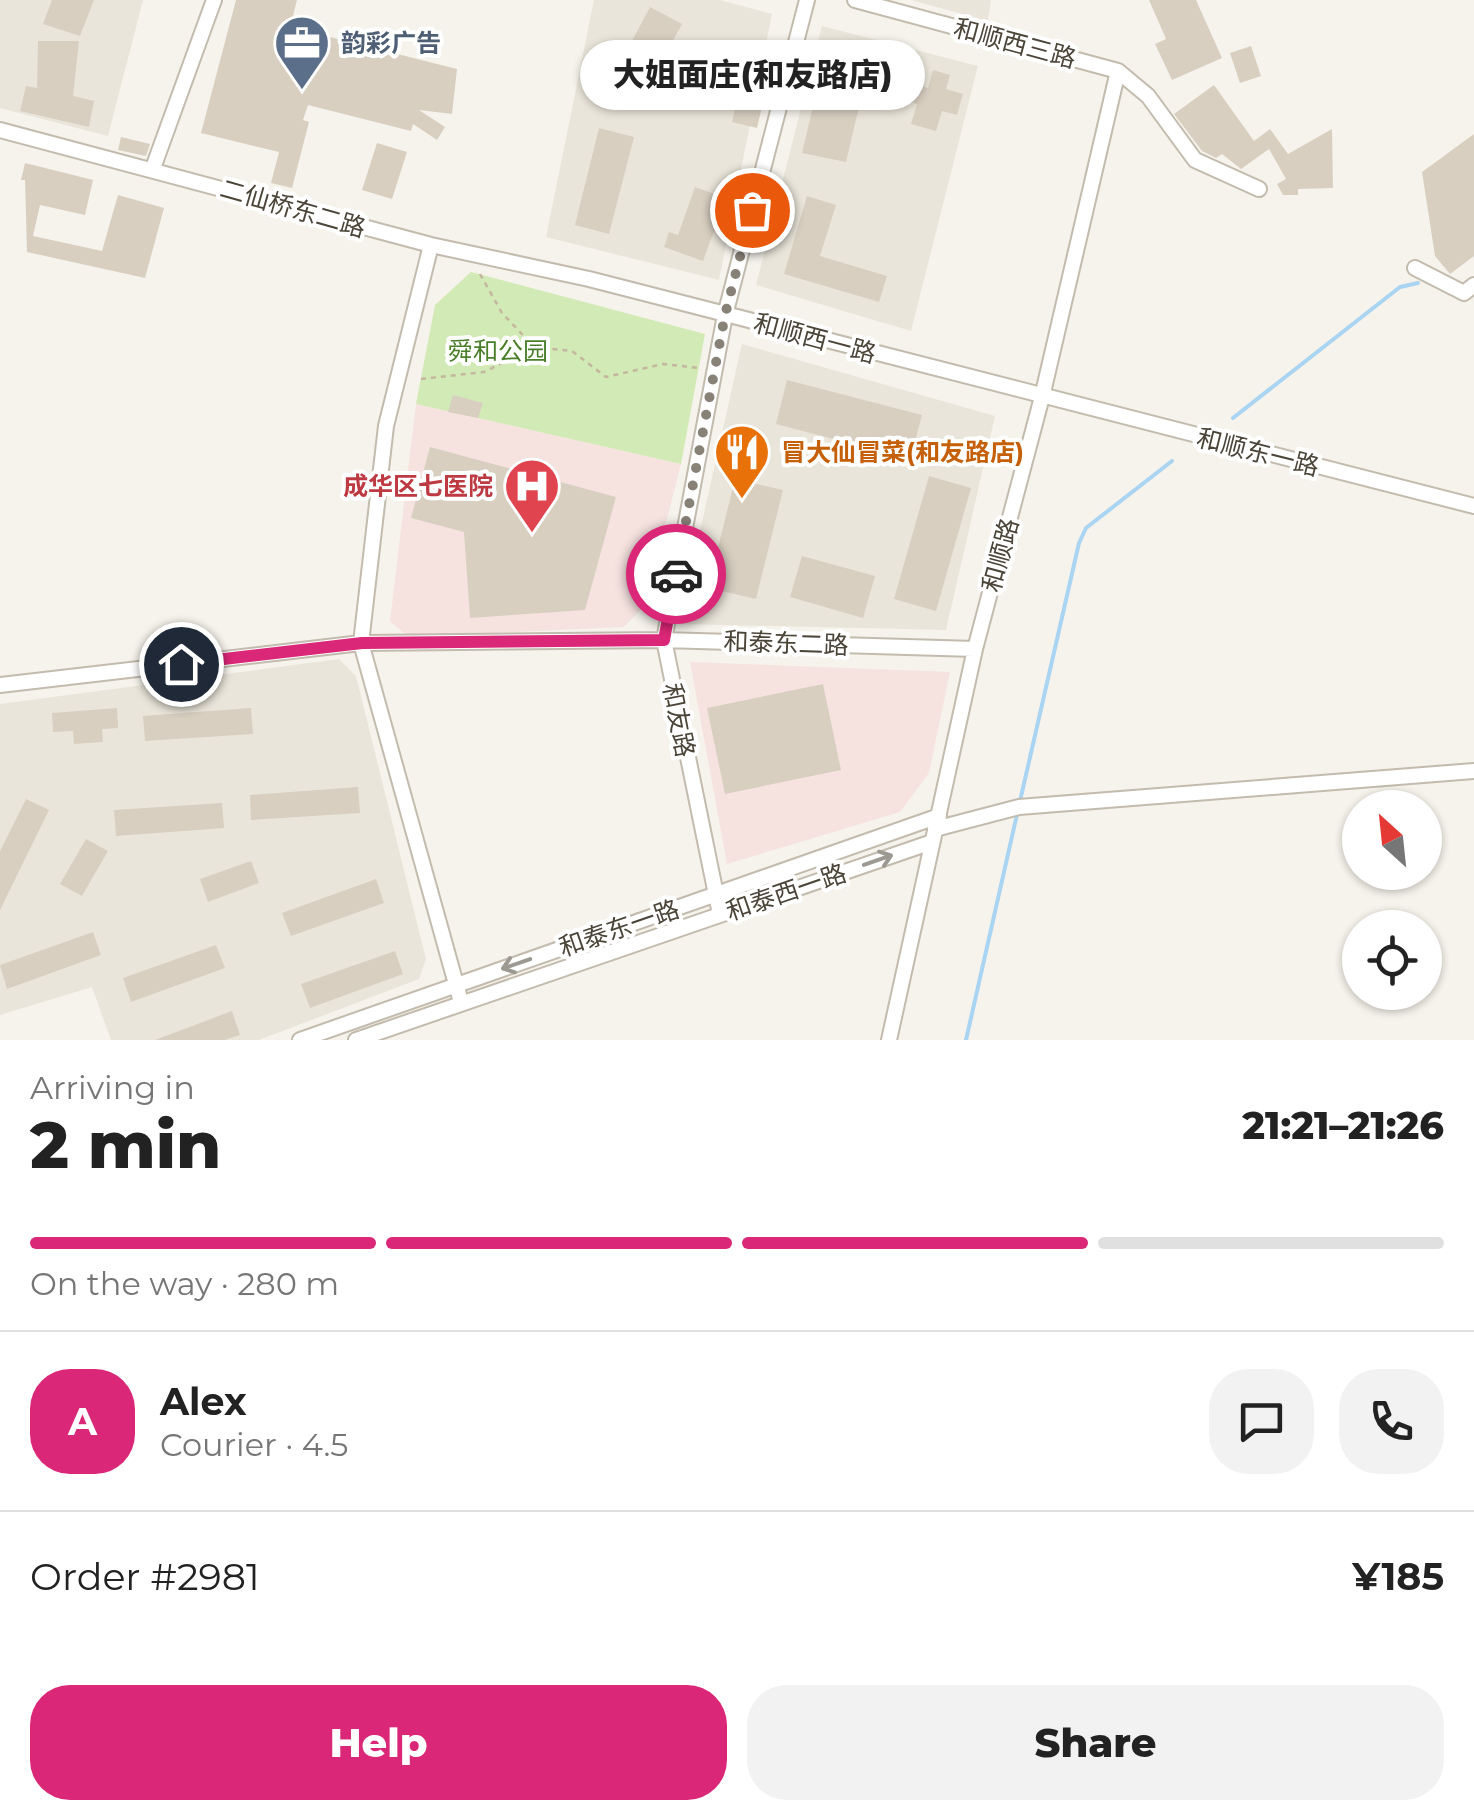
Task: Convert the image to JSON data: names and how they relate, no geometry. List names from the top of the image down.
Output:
{
  "streets": {
    "street": [
      "和顺西三路",
      "二仙桥东二路",
      "和顺西一路",
      "和顺东一路",
      "和顺路",
      "和泰东二路",
      "和友路",
      "和泰西一路",
      "和泰东一路"
    ]
  },
  "crossings": [
    ["和顺西三路", "和顺路"],
    ["二仙桥东二路", "和顺西一路"],
    ["和顺西一路", "和顺东一路"],
    ["和顺西一路", "和顺路"],
    ["和顺西一路", "和友路"],
    ["和顺东一路", "和顺路"],
    ["和顺路", "和泰东二路"],
    ["和顺路", "和泰西一路"],
    ["和顺路", "和泰东一路"],
    ["和泰东二路", "和友路"],
    ["和友路", "和泰西一路"],
    ["和友路", "和泰东一路"],
    ["和泰西一路", "和泰东一路"]
  ],
  "one_way": ["和泰西一路", "和泰东一路"],
  "parks": ["舜和公园"],
  "places": {
    "office": ["韵彩广告"],
    "other": ["大姐面庄(和友路店)"],
    "restaurant": ["冒大仙冒菜(和友路店)"],
    "hospital": ["成华区七医院"]
  },
  "north": "top left",
  "page": {
    "bubble": "大姐面庄(和友路店)",
    "heading": ["2 min", "Arriving in", "21:21–21:26"],
    "panel": [
      "Alex",
      "Courier · 4.5",
      "Order #2981",
      "¥185"
    ],
    "bar": "On the way · 280 m",
    "round": "A",
    "buttons": ["Help", "Share"]
  }
}
